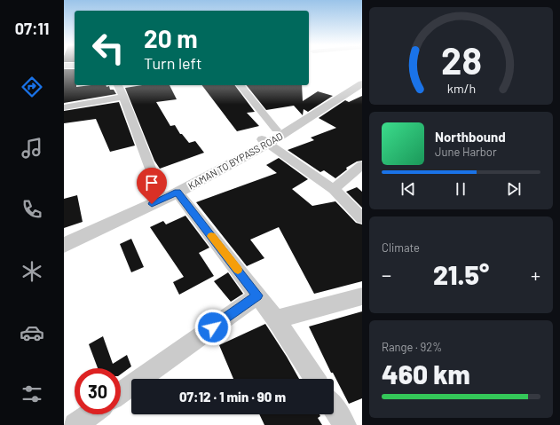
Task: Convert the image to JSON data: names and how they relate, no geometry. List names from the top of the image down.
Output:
{
  "streets": {
    "street": ["KAMAN TO BYPASS ROAD"]
  },
  "page": {
    "tabs": "07:11",
    "turn": ["20 m", "Turn left"],
    "song": ["Northbound", "June Harbor"],
    "tile": [
      "Climate",
      ["Range · 92%", "460 km"]
    ],
    "heat": ["−", "21.5°", "+"],
    "limit": "30",
    "trip": "07:12 · 1 min · 90 m",
    "gauge": ["28", "km/h"]
  }
}
